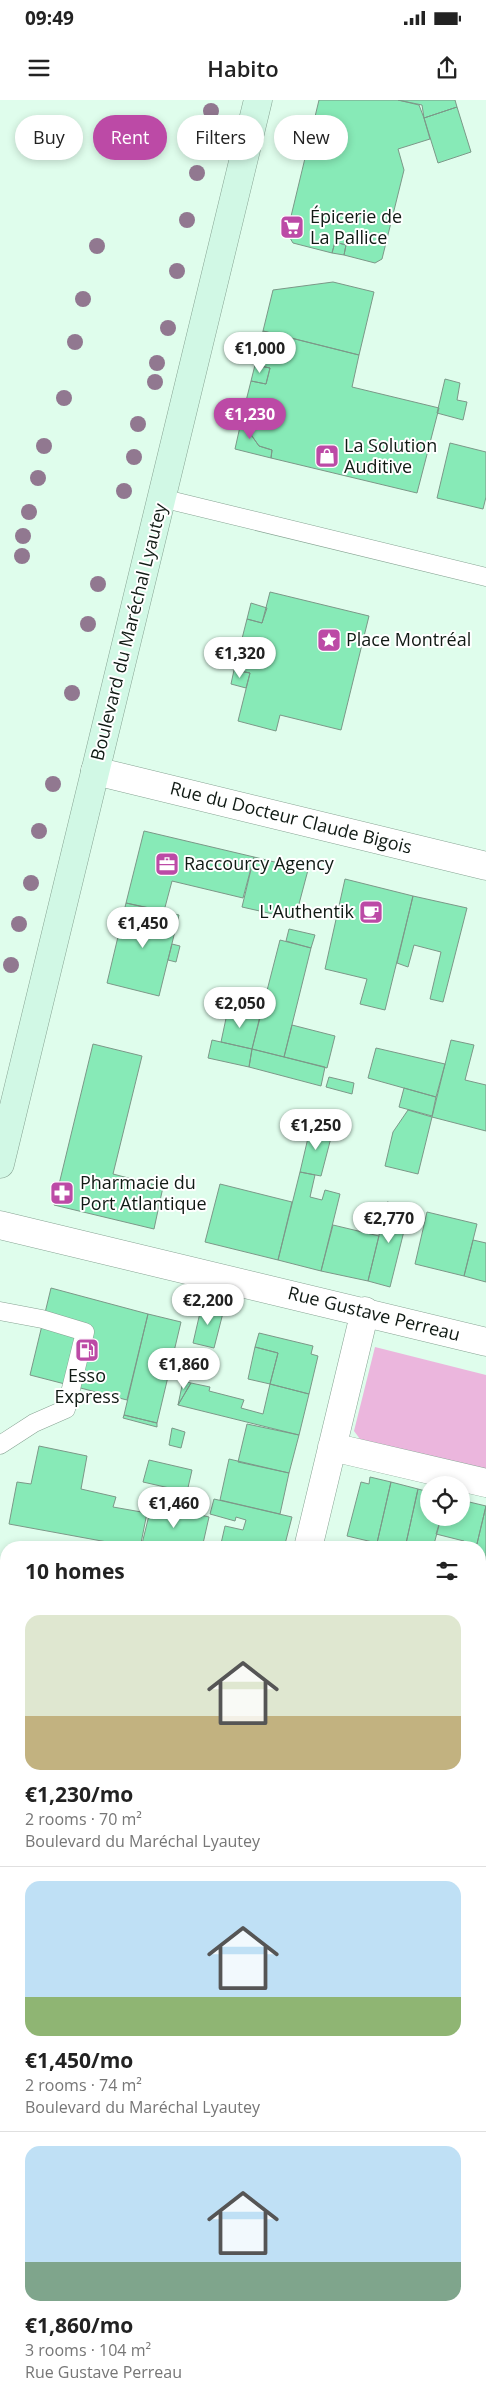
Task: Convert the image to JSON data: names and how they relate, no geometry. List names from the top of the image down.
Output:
{
  "streets": {
    "main road": ["Boulevard du Maréchal Lyautey"],
    "street": ["Rue du Docteur Claude Bigois", "Rue Gustave Perreau"]
  },
  "crossings": [
    ["Boulevard du Maréchal Lyautey", "Rue du Docteur Claude Bigois"]
  ],
  "places": {
    "supermarket": ["Épicerie de La Pallice"],
    "shop": ["La Solution Auditive"],
    "place": ["Place Montréal"],
    "office": ["Raccourcy Agency"],
    "cafe": ["L'Authentik"],
    "pharmacy": ["Pharmacie du Port Atlantique"],
    "fuel station": ["Esso Express"]
  },
  "page": {
    "status": "09:49",
    "header": "Habito",
    "chip": [
      "Buy",
      "Rent",
      "Filters",
      "New"
    ],
    "price": [
      "€1,000",
      "€1,230",
      "€1,320",
      "€1,450",
      "€2,050",
      "€1,250",
      "€2,770",
      "€2,200",
      "€1,860",
      "€1,460"
    ],
    "heading": "10 homes",
    "list": [
      {
        "name": "€1,230/mo",
        "note": "2 rooms · 70 m² · Boulevard du Maréchal Lyautey"
      },
      {
        "name": "€1,450/mo",
        "note": "2 rooms · 74 m² · Boulevard du Maréchal Lyautey"
      },
      {
        "name": "€1,860/mo",
        "note": "3 rooms · 104 m² · Rue Gustave Perreau"
      }
    ]
  }
}
